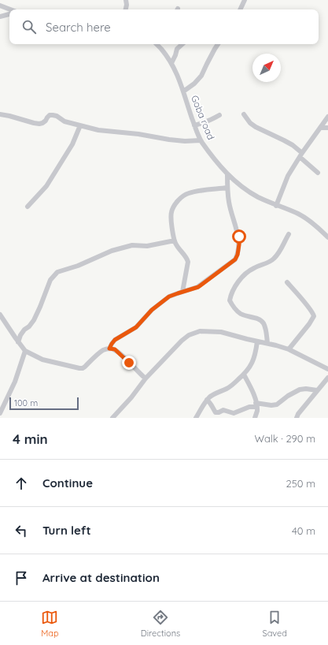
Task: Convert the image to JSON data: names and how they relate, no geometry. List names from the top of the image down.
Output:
{
  "streets": {
    "street": ["Goba road"]
  },
  "scale_bar": "100 m",
  "north": "top right",
  "page": {
    "search": "Search here",
    "scale": "100 m",
    "heading": ["4 min", "Walk · 290 m"],
    "list": [
      ["Continue", "250 m"],
      ["Turn left", "40 m"],
      "Arrive at destination"
    ],
    "nav": ["Map", "Directions", "Saved"]
  }
}
